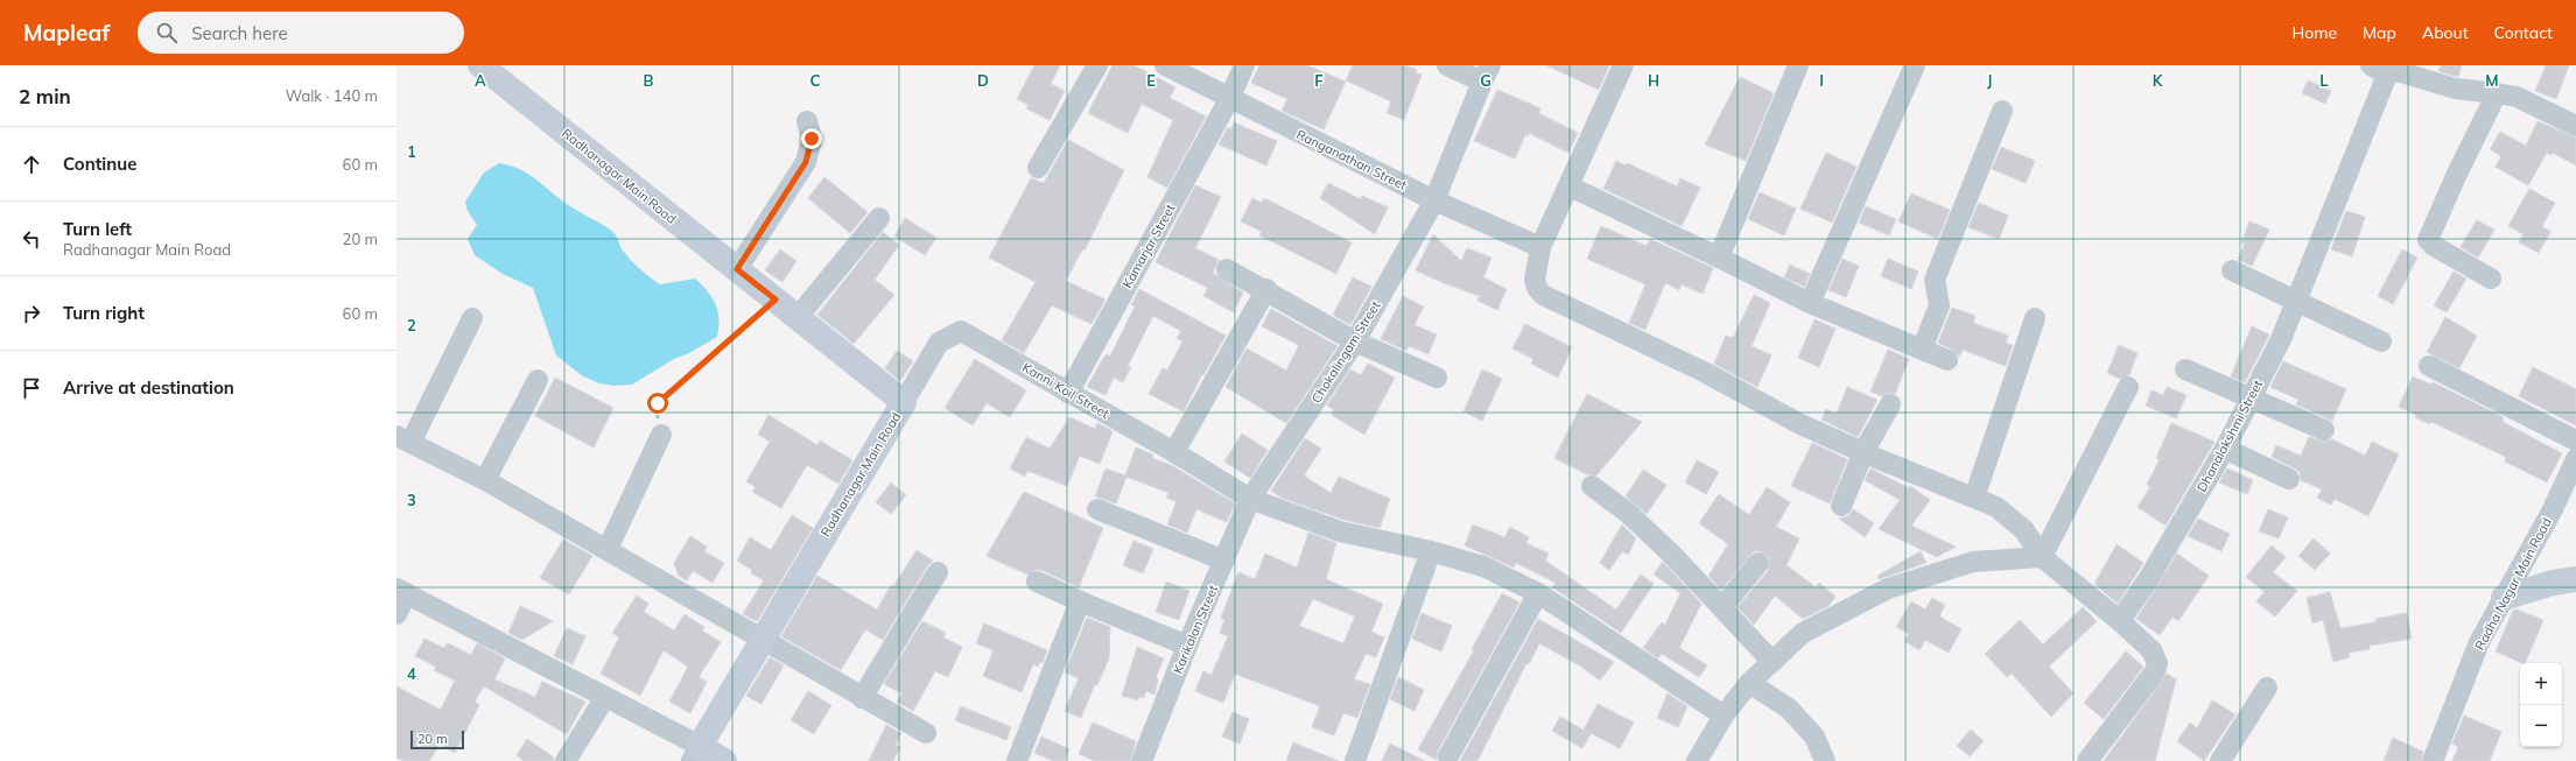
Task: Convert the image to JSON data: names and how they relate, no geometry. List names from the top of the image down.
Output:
{
  "streets": {
    "street": [
      "Ranganathan Street",
      "Radhanagar Main Road",
      "Kamarjar Street",
      "Chokalingam Street",
      "Kanni Koil Street",
      "Dhanalakshmi Street",
      "Radha Nagar Main Road",
      "Karikalan Street"
    ]
  },
  "crossings": [
    ["Ranganathan Street", "Kamarjar Street"],
    ["Ranganathan Street", "Chokalingam Street"],
    ["Radhanagar Main Road", "Kanni Koil Street"],
    ["Kamarjar Street", "Kanni Koil Street"],
    ["Chokalingam Street", "Kanni Koil Street"],
    ["Chokalingam Street", "Karikalan Street"],
    ["Kanni Koil Street", "Karikalan Street"]
  ],
  "scale_bar": "20 m",
  "page": {
    "header": "Mapleaf",
    "search": "Search here",
    "nav": [
      "Home",
      "Map",
      "About",
      "Contact"
    ],
    "heading": ["2 min", "Walk · 140 m"],
    "list": [
      ["Continue", "60 m"],
      ["Turn left", "Radhanagar Main Road", "20 m"],
      ["Turn right", "60 m"],
      "Arrive at destination"
    ],
    "map_buttons": ["+", "−"],
    "scale": "20 m"
  },
  "grid": {
    "columns": [
      "A",
      "B",
      "C",
      "D",
      "E",
      "F",
      "G",
      "H",
      "I",
      "J",
      "K",
      "L",
      "M"
    ],
    "rows": [
      "1",
      "2",
      "3",
      "4"
    ]
  }
}
